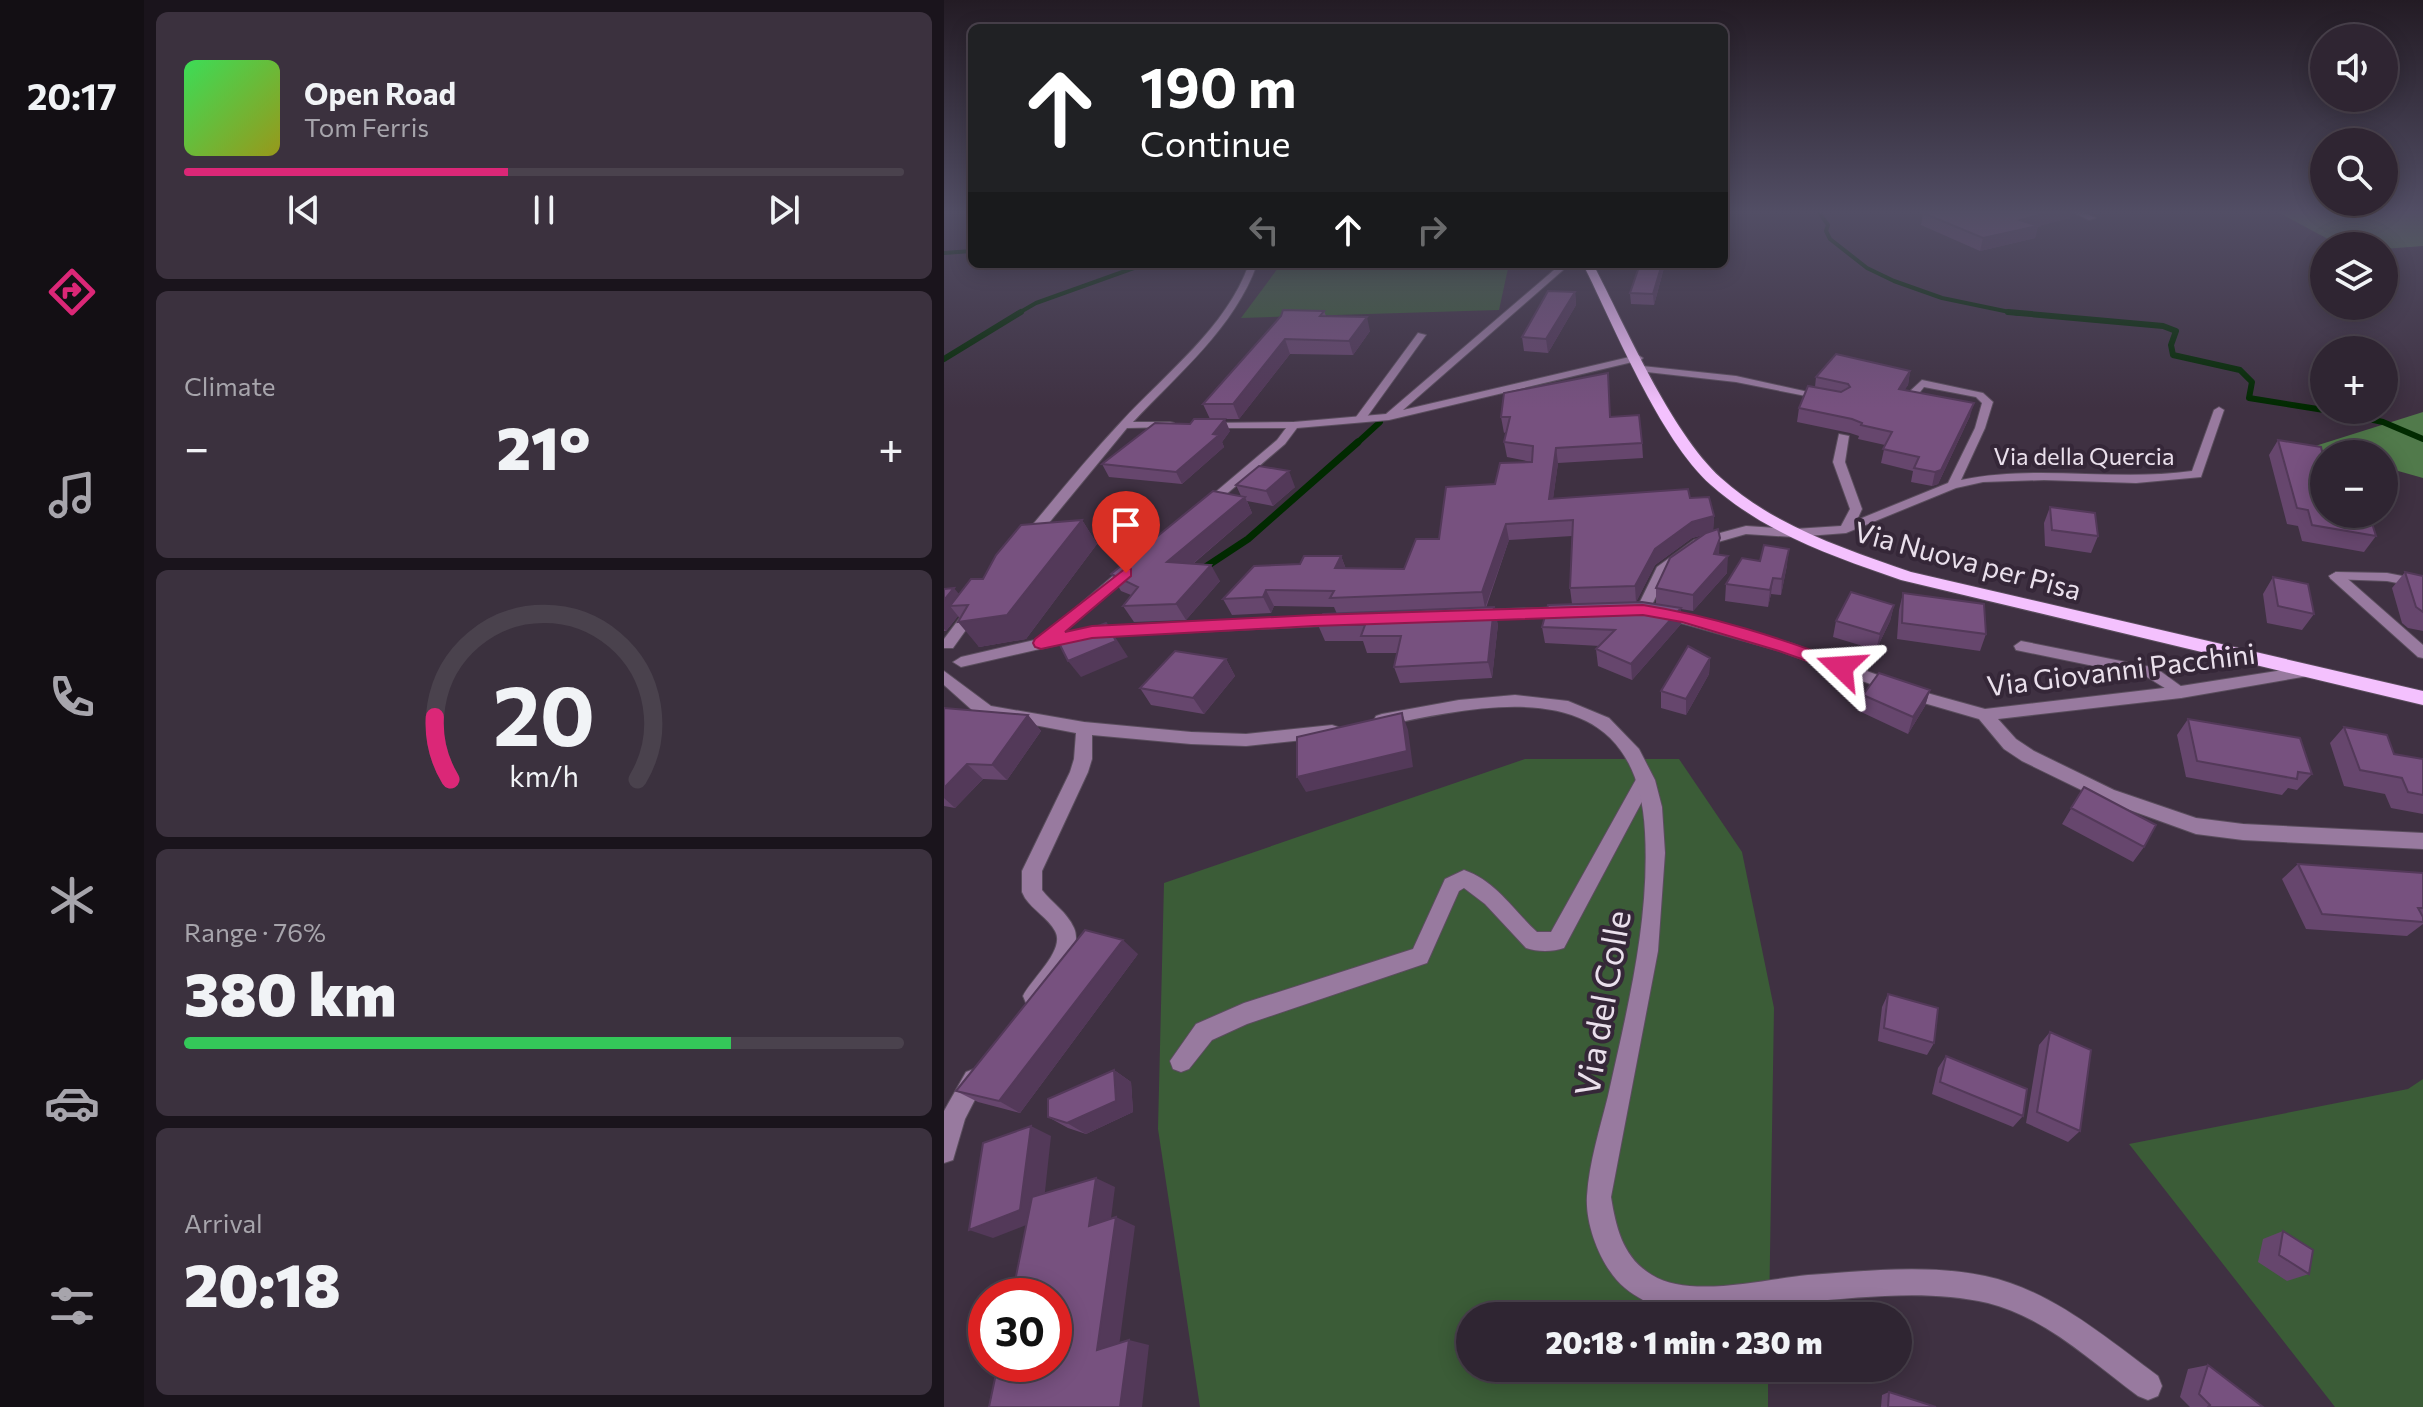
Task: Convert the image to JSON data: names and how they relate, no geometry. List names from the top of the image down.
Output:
{
  "streets": {
    "main road": ["Via Nuova per Pisa"],
    "street": ["Via della Quercia", "Via Giovanni Pacchini", "Via del Colle"]
  },
  "crossings": [
    ["Via della Quercia", "Via Nuova per Pisa"],
    ["Via della Quercia", "Via Giovanni Pacchini"],
    ["Via Nuova per Pisa", "Via Giovanni Pacchini"]
  ],
  "page": {
    "tabs": "20:17",
    "map_buttons": ["+", "−"],
    "turn": ["190 m", "Continue"],
    "song": ["Open Road", "Tom Ferris"],
    "tile": [
      "Climate",
      ["Range · 76%", "380 km"],
      ["Arrival", "20:18"]
    ],
    "heat": ["−", "21°", "+"],
    "limit": "30",
    "trip": "20:18 · 1 min · 230 m",
    "gauge": ["20", "km/h"]
  }
}
